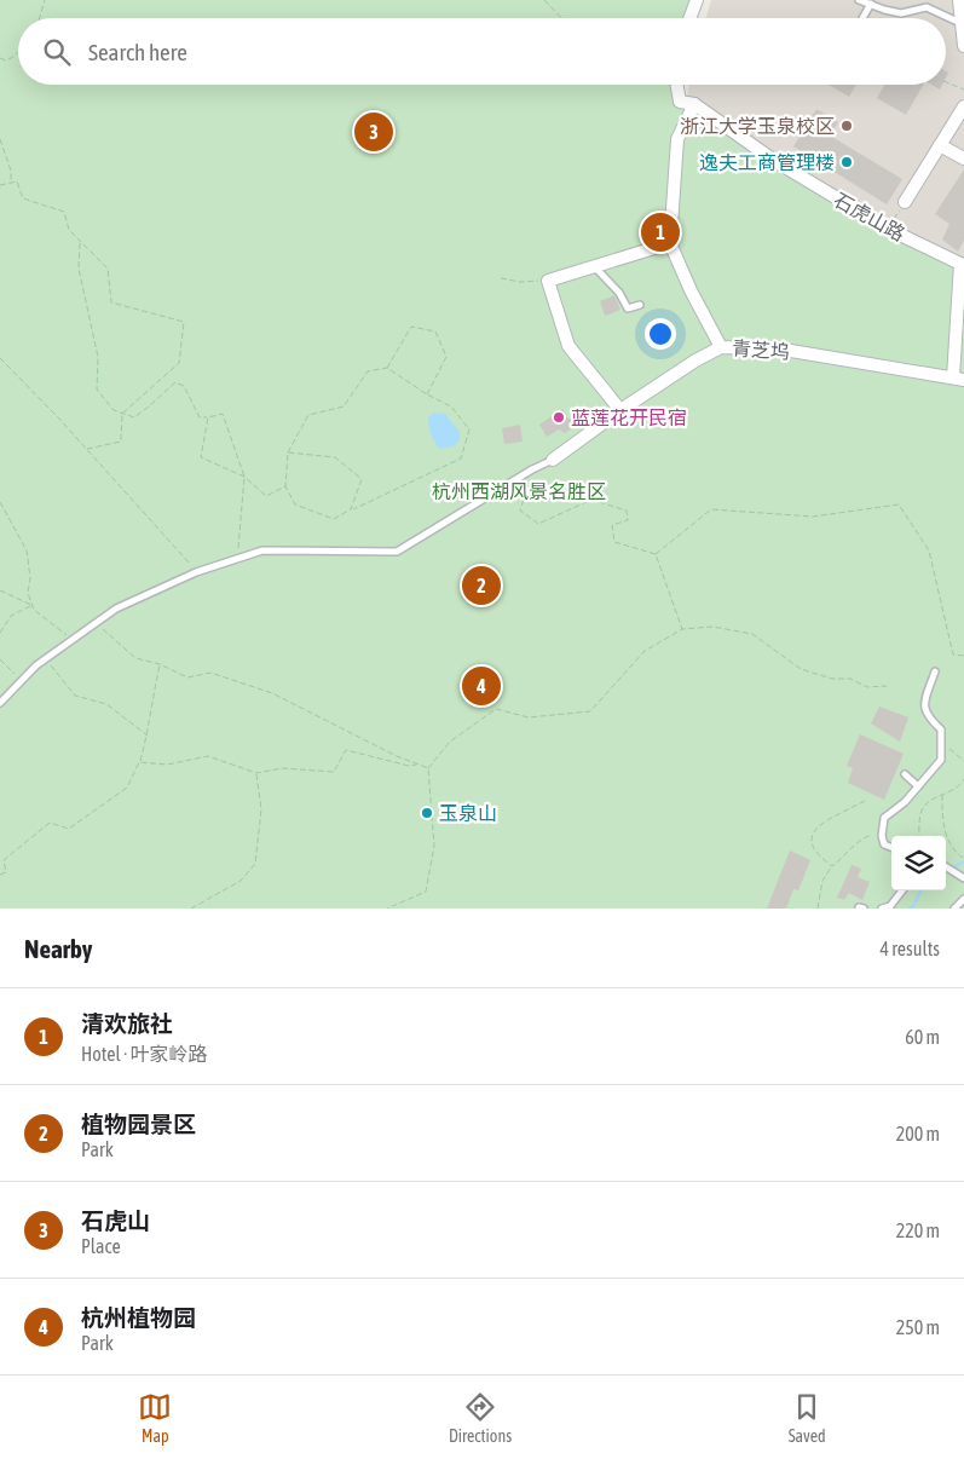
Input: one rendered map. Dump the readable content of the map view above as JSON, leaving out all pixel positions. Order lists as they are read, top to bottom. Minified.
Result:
{"streets":{"street":["石虎山路","青芝坞"]},"crossings":[["石虎山路","青芝坞"]],"parks":["杭州西湖风景名胜区"],"places":["浙江大学玉泉校区","逸夫工商管理楼","蓝莲花开民宿","玉泉山"],"page":{"search":"Search here","pins":["3","1","2","4"],"heading":["Nearby","4 results"],"list":[{"mark":"1","name":"清欢旅社","note":"Hotel · 叶家岭路","value":"60 m"},{"mark":"2","name":"植物园景区","note":"Park","value":"200 m"},{"mark":"3","name":"石虎山","note":"Place","value":"220 m"},{"mark":"4","name":"杭州植物园","note":"Park","value":"250 m"}],"nav":["Map","Directions","Saved"]}}
